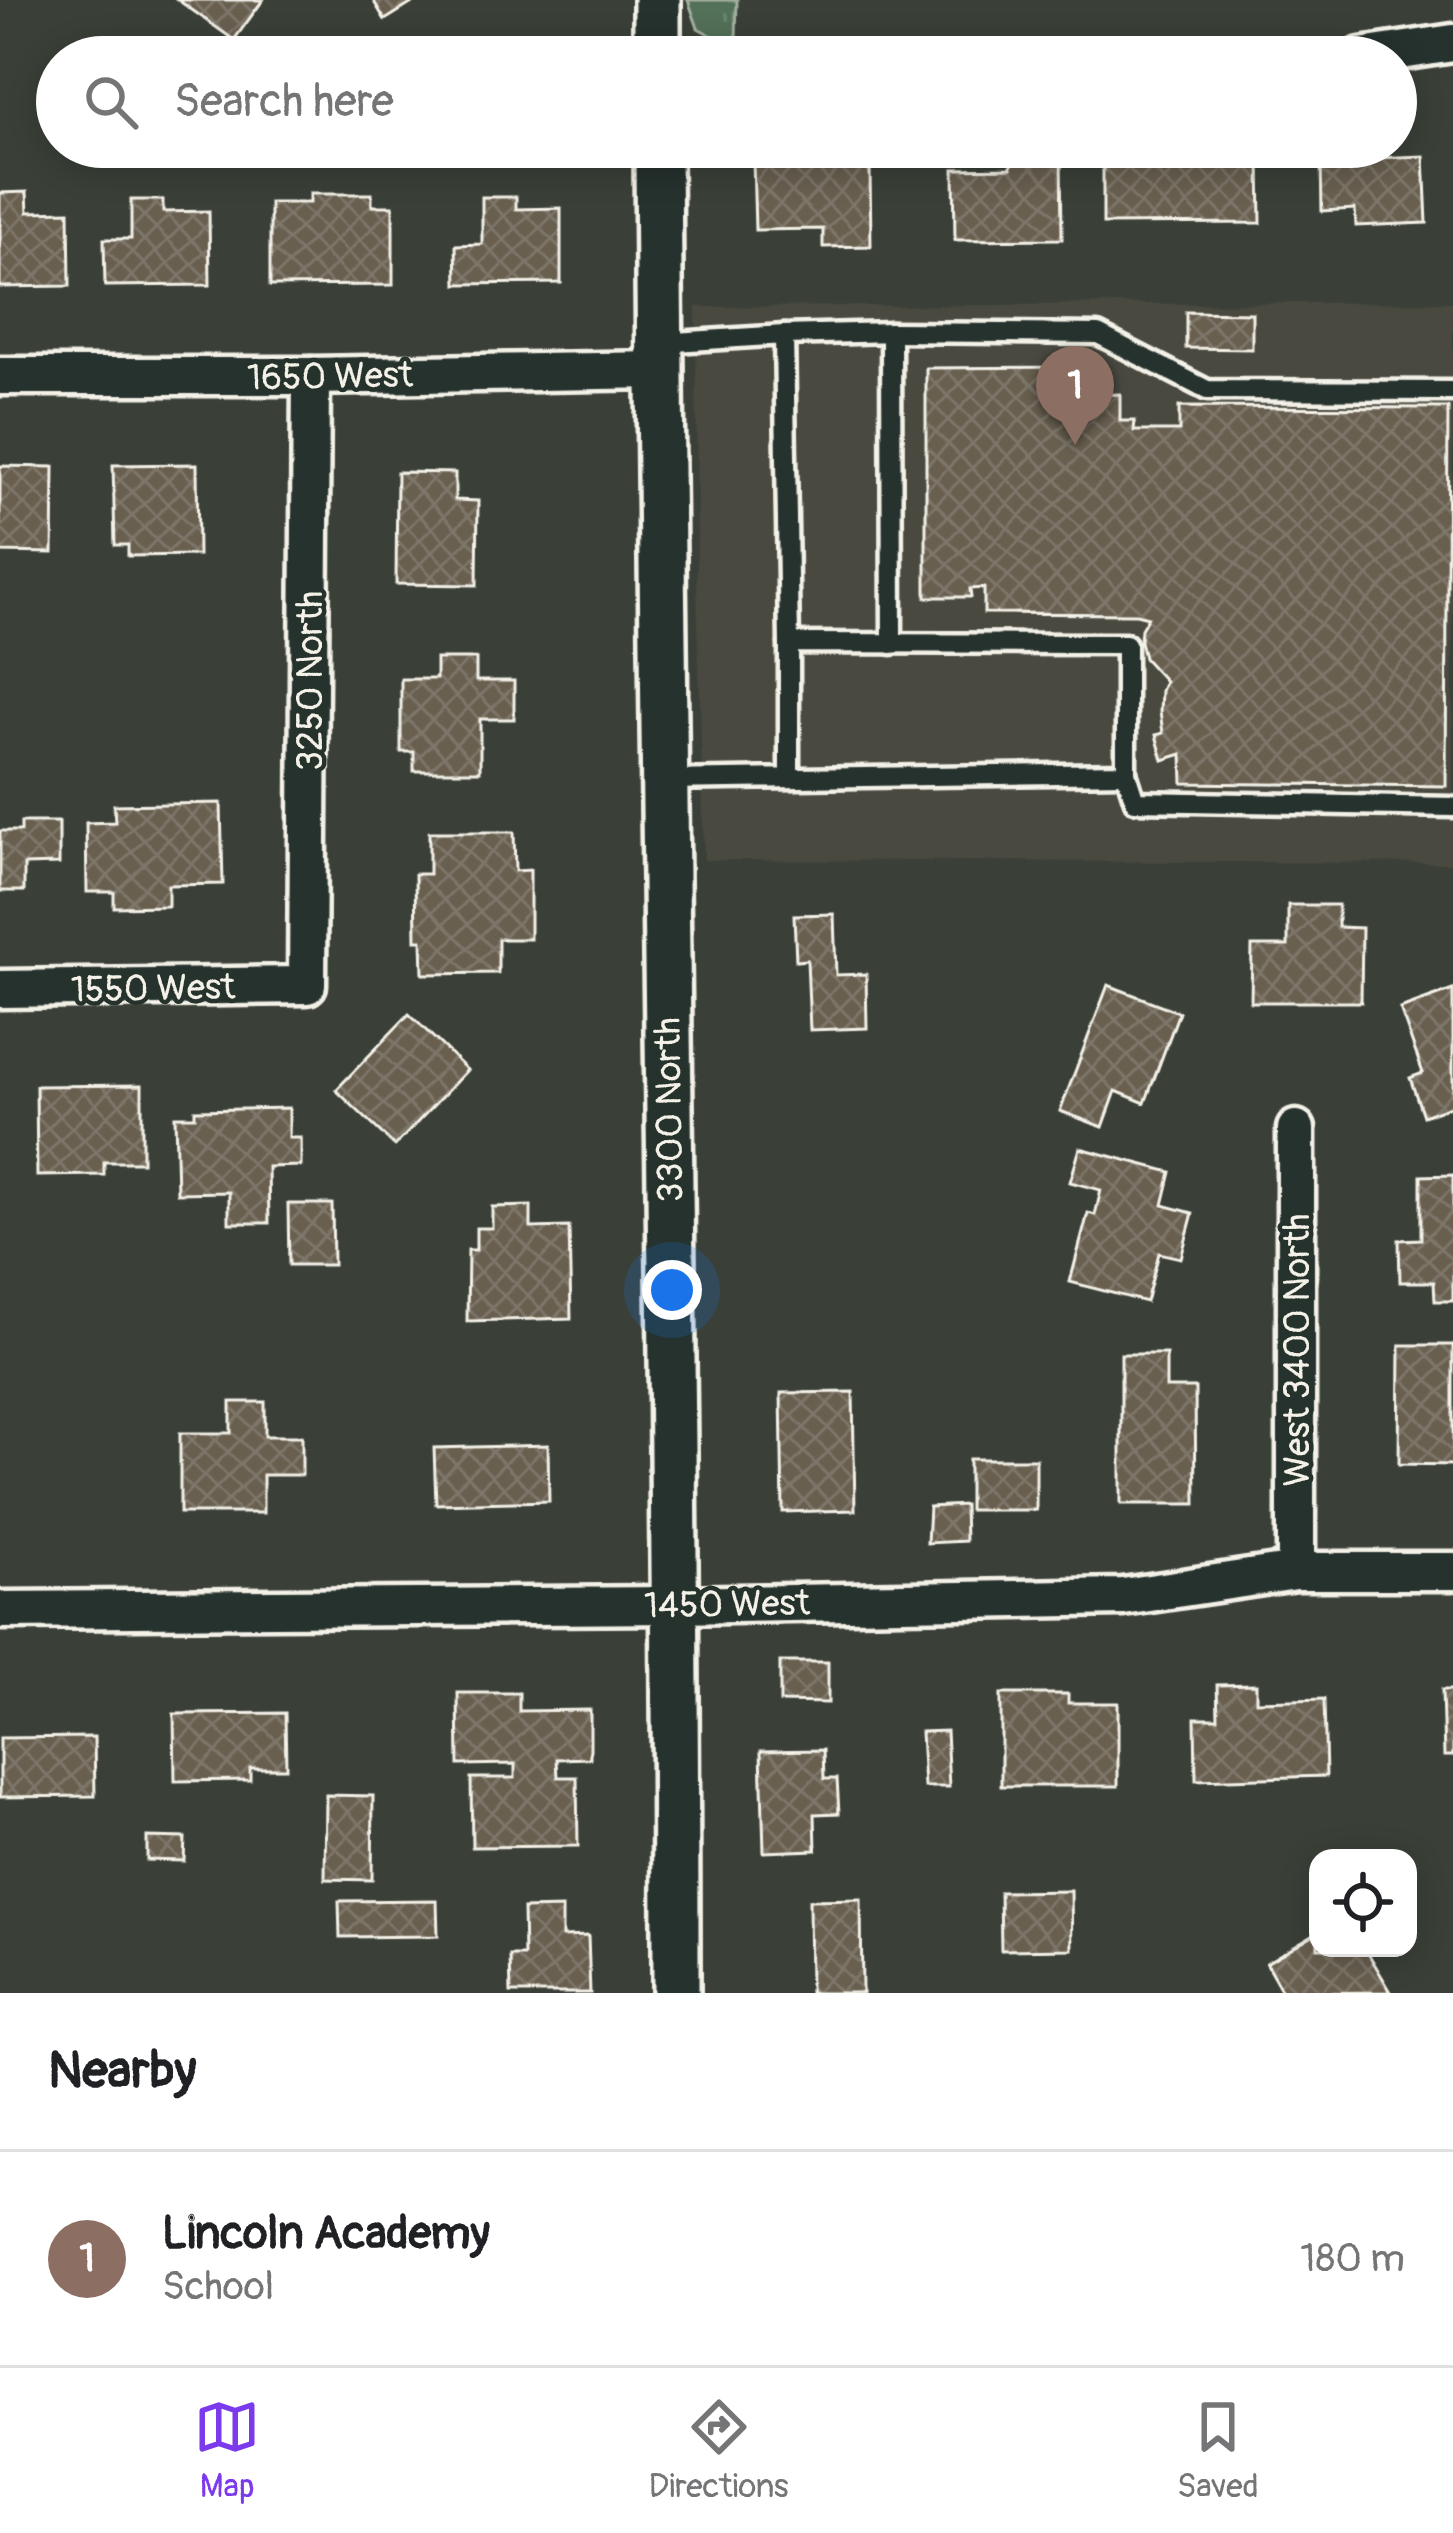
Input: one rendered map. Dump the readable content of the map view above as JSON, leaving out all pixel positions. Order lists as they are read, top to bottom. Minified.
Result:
{"streets":{"street":["1650 West","3250 North","1550 West","3300 North","West 3400 North","1450 West"]},"crossings":[["1650 West","3250 North"],["1650 West","3300 North"],["3250 North","1550 West"],["3300 North","1450 West"],["West 3400 North","1450 West"]],"page":{"search":"Search here","pins":"1","heading":"Nearby","list":[{"mark":"1","name":"Lincoln Academy","note":"School","value":"180 m"}],"nav":["Map","Directions","Saved"]}}
